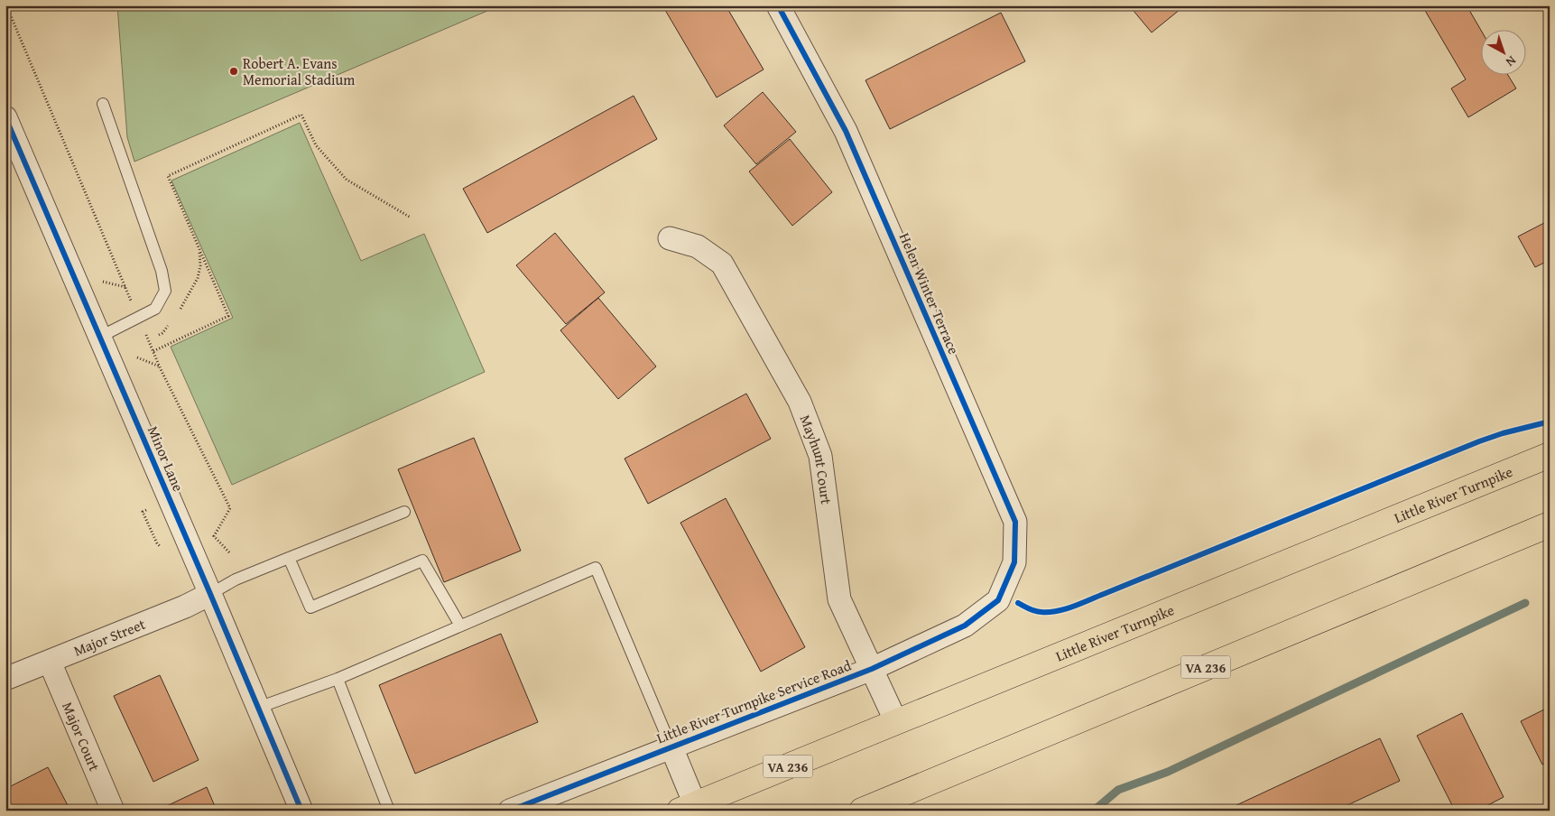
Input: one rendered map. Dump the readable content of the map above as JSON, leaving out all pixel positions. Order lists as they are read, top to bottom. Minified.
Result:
{"streets":{"main road":["Little River Turnpike","VA 236"],"street":["Helen Winter Terrace","Minor Lane","Mayhunt Court","Major Street","Little River Turnpike Service Road","Major Court"]},"crossings":[["Helen Winter Terrace","Little River Turnpike Service Road"],["Minor Lane","Major Street"],["Mayhunt Court","Little River Turnpike"],["Mayhunt Court","Little River Turnpike Service Road"],["Major Street","Major Court"]],"places":["Robert A. Evans Memorial Stadium"],"north":"bottom right"}
